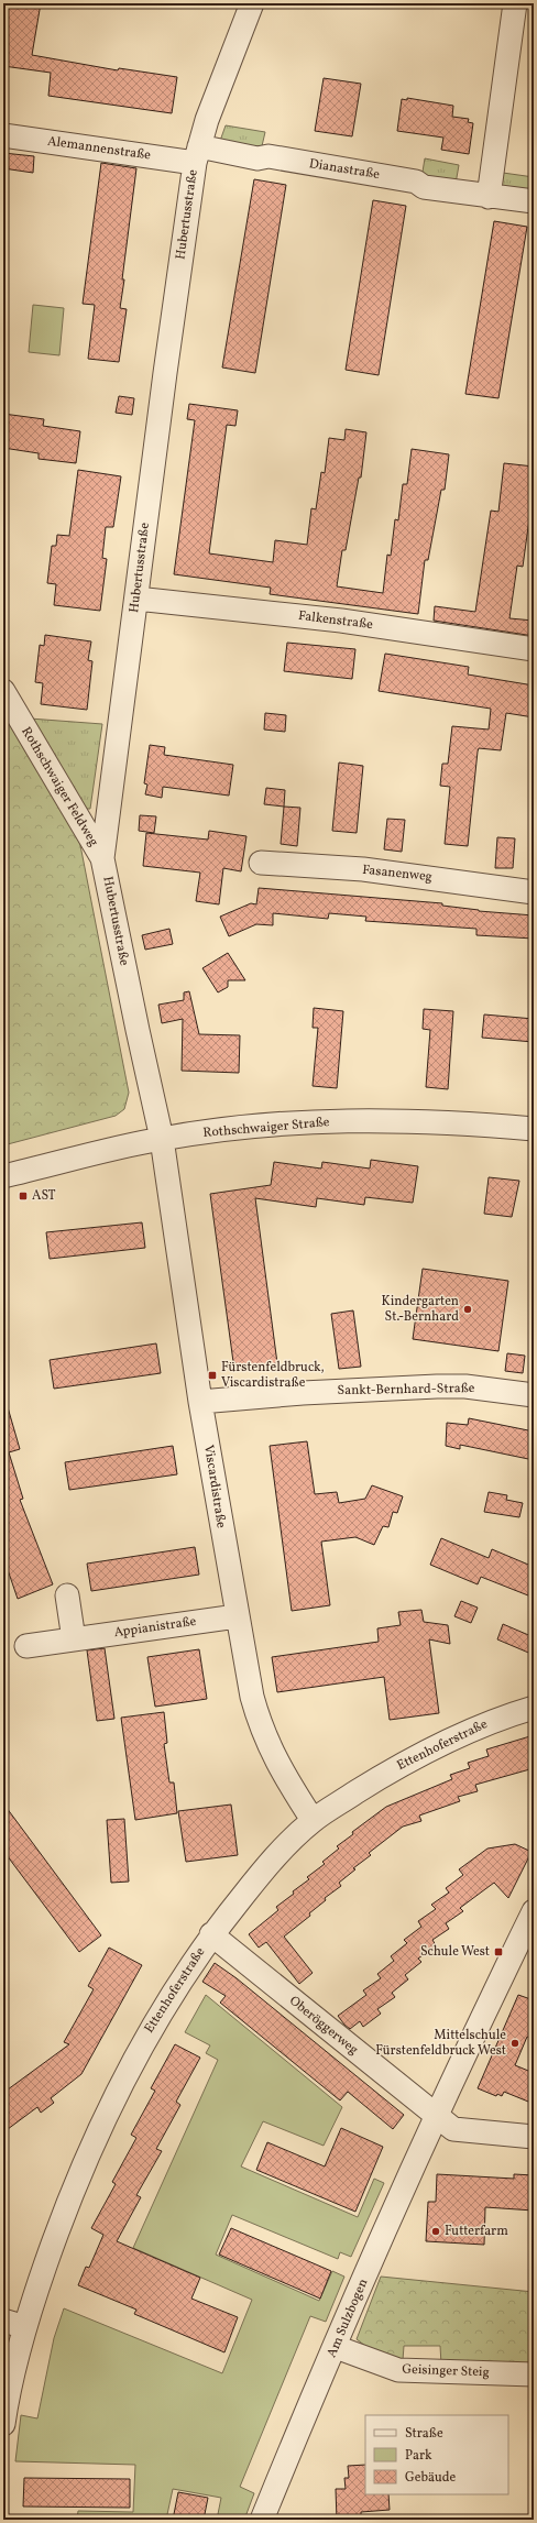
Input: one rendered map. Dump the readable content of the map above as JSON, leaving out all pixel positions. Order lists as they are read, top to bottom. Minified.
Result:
{"streets":{"street":["Alemannenstraße","Dianastraße","Hubertusstraße","Falkenstraße","Rothschwaiger Feldweg","Fasanenweg","Rothschwaiger Straße","Sankt-Bernhard-Straße","Viscardistraße","Appianistraße","Ettenhoferstraße","Oberöggerweg","Am Sulzbogen","Geisinger Steig"]},"crossings":[["Alemannenstraße","Dianastraße"],["Alemannenstraße","Hubertusstraße"],["Dianastraße","Hubertusstraße"],["Hubertusstraße","Falkenstraße"],["Hubertusstraße","Rothschwaiger Feldweg"],["Hubertusstraße","Rothschwaiger Straße"],["Hubertusstraße","Viscardistraße"],["Rothschwaiger Straße","Viscardistraße"],["Sankt-Bernhard-Straße","Viscardistraße"],["Viscardistraße","Appianistraße"],["Viscardistraße","Ettenhoferstraße"],["Ettenhoferstraße","Oberöggerweg"],["Oberöggerweg","Am Sulzbogen"],["Am Sulzbogen","Geisinger Steig"]],"places":{"transit":["AST","Fürstenfeldbruck, Viscardistraße","Schule West"],"other":["Kindergarten St.-Bernhard","Mittelschule Fürstenfeldbruck West","Futterfarm"]},"legend":["Straße","Park","Gebäude"]}
